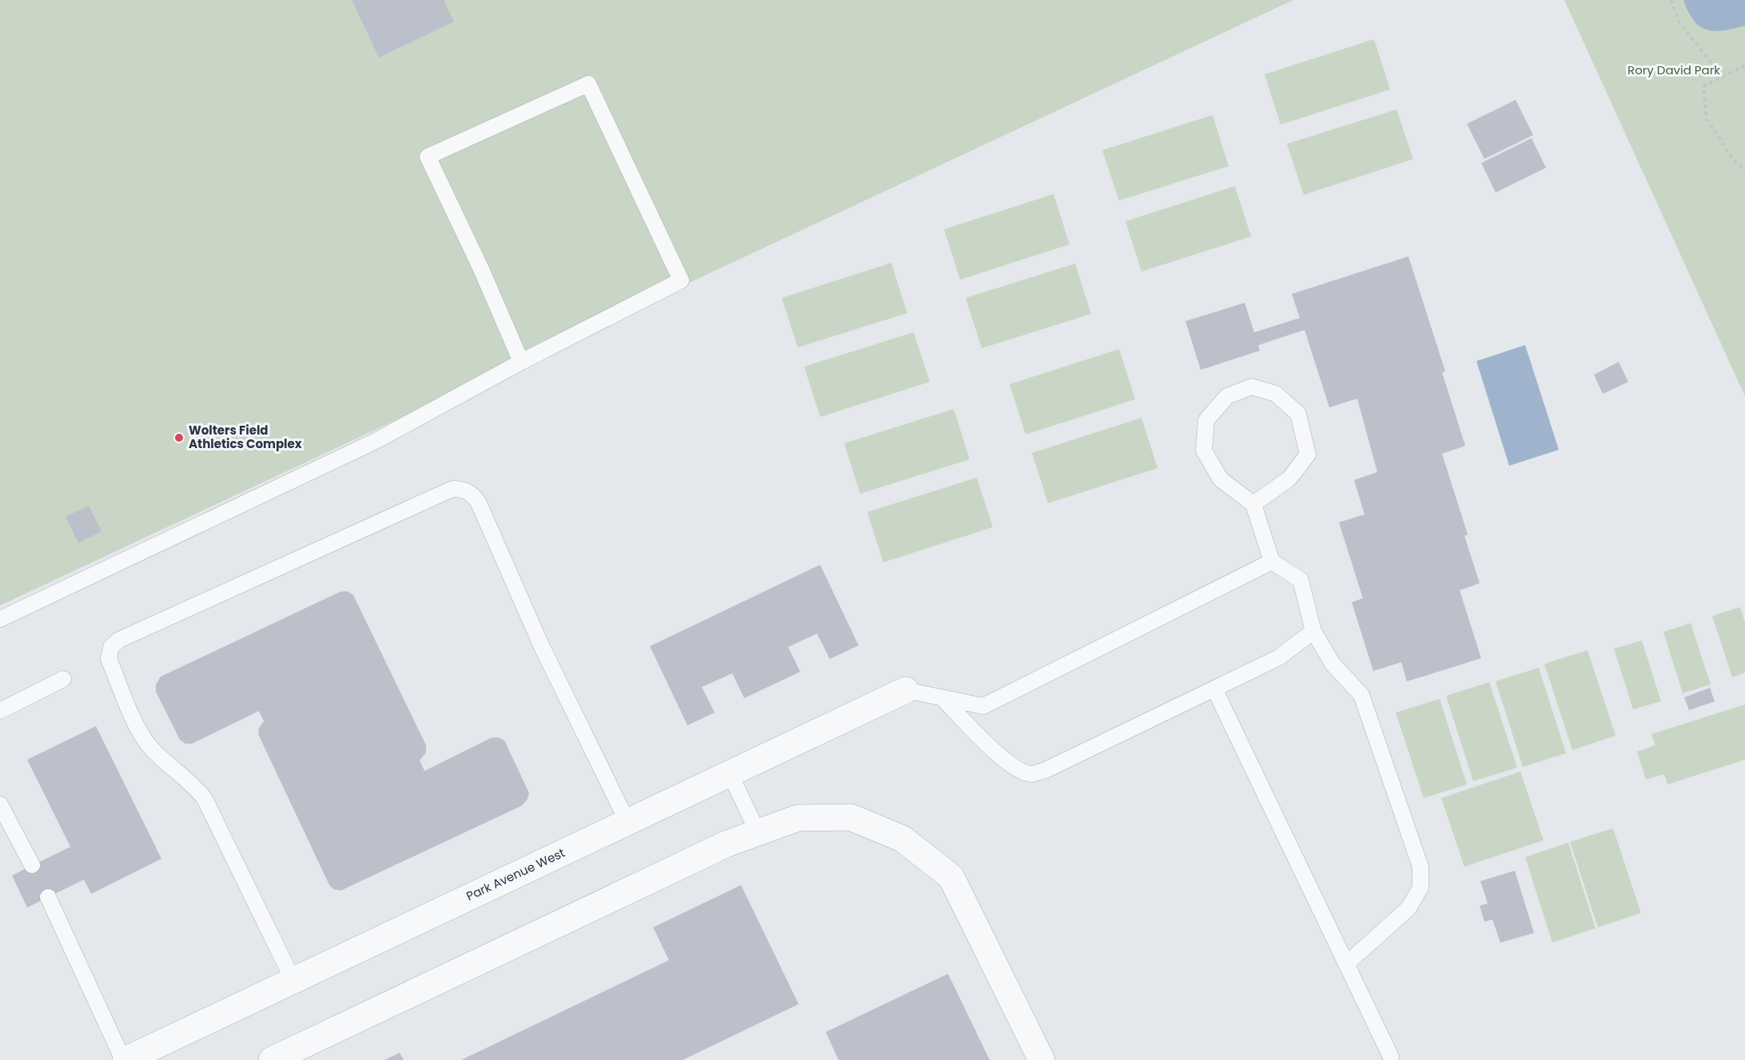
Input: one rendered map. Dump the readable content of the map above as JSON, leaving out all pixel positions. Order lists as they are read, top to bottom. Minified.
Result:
{"streets":{"street":["Park Avenue West"]},"parks":["Rory David Park"],"places":["Wolters Field Athletics Complex"]}
